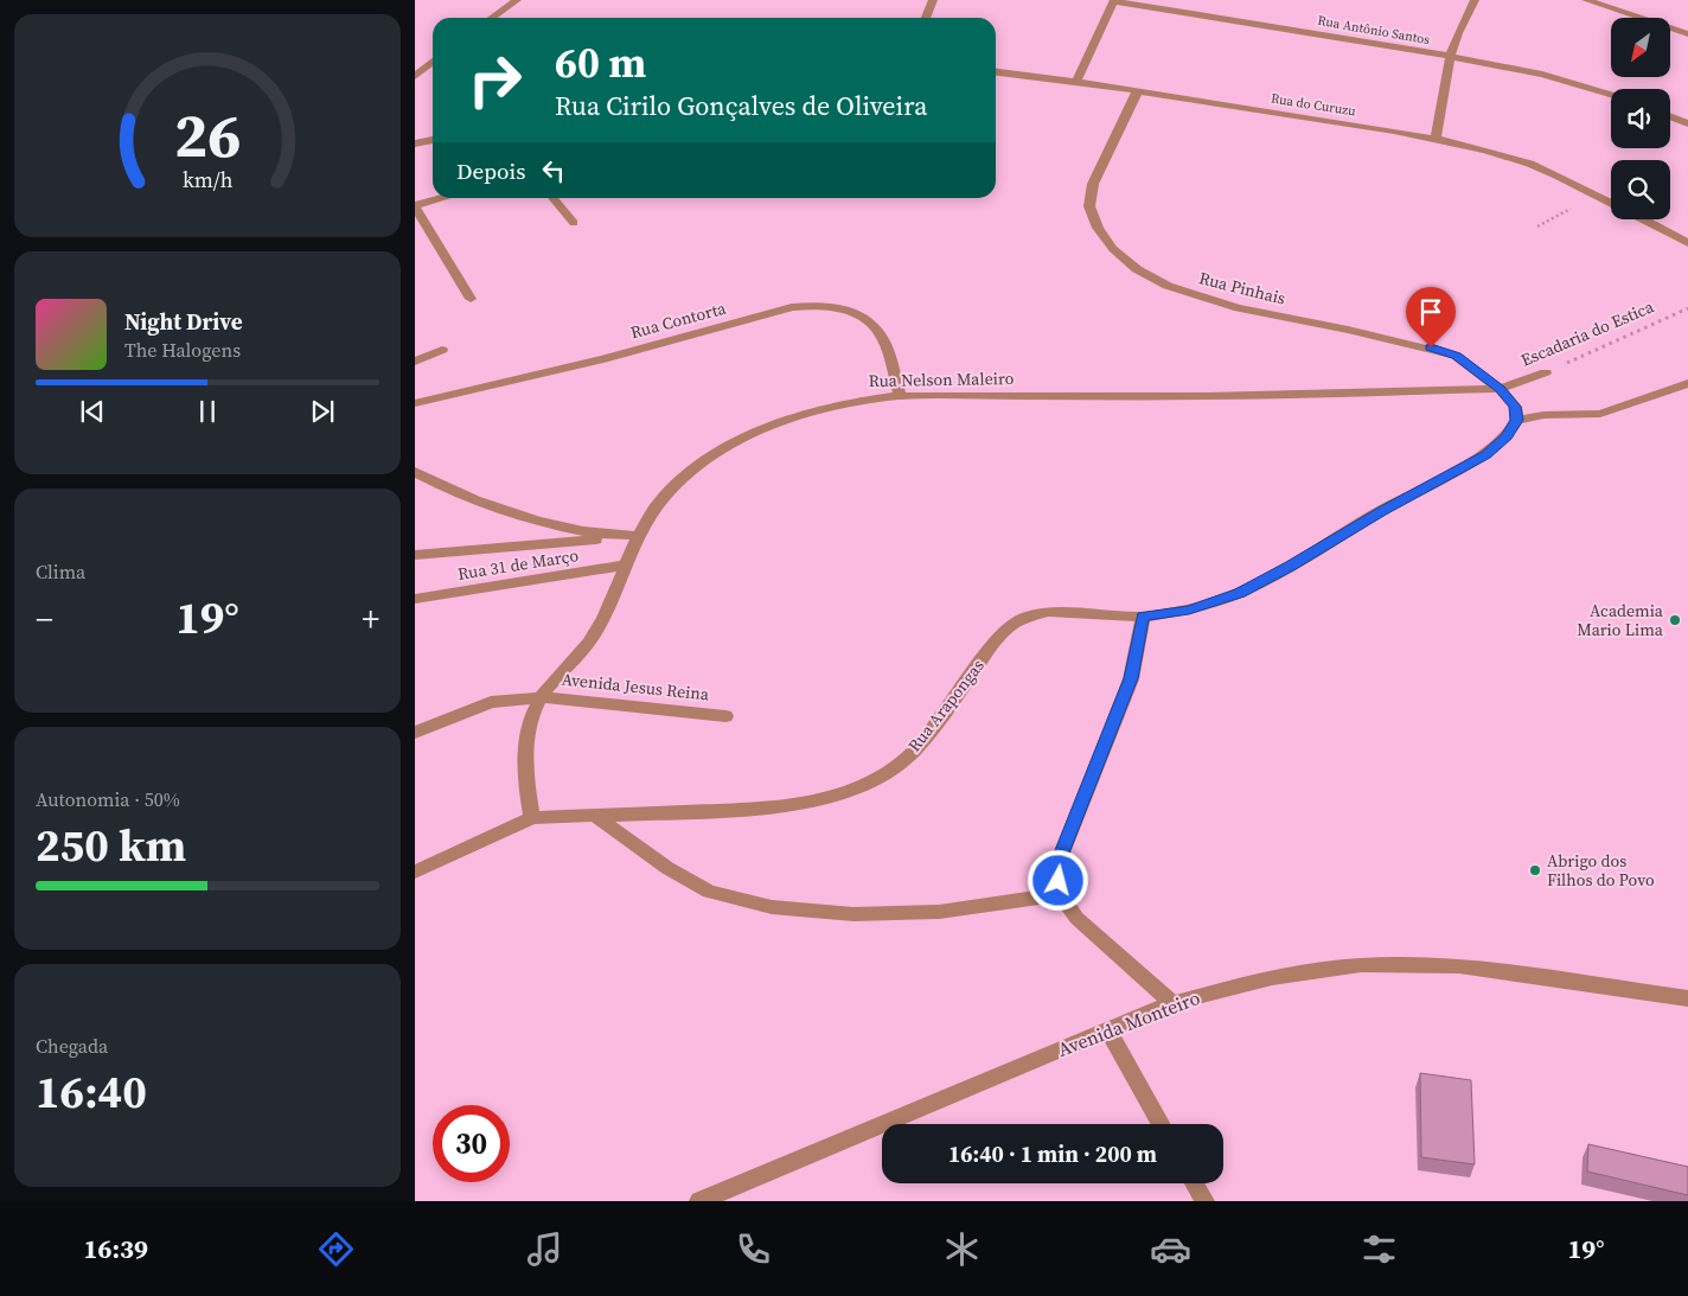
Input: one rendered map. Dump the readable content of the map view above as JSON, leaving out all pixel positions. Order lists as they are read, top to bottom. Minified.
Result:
{"streets":{"street":["Rua Antônio Santos","Rua do Curuzu","Rua Pinhais","Rua Contorta","Escadaria do Estica","Rua Nelson Maleiro","Rua 31 de Março","Avenida Jesus Reina","Rua Arapongas","Avenida Monteiro"]},"crossings":[["Rua do Curuzu","Rua Pinhais"],["Rua Pinhais","Escadaria do Estica"],["Rua Pinhais","Rua Nelson Maleiro"],["Rua Pinhais","Rua Arapongas"],["Rua Contorta","Rua Nelson Maleiro"],["Escadaria do Estica","Rua Nelson Maleiro"],["Rua Nelson Maleiro","Rua 31 de Março"],["Rua Nelson Maleiro","Avenida Jesus Reina"],["Rua Nelson Maleiro","Rua Arapongas"]],"places":["Academia Mario Lima","Abrigo dos Filhos do Povo"],"north":"bottom left","page":{"turn":["60 m","Rua Cirilo Gonçalves de Oliveira"],"then":"Depois","song":["Night Drive","The Halogens"],"tile":["Clima",["Autonomia · 50%","250 km"],["Chegada","16:40"]],"heat":["−","19°","+"],"limit":"30","trip":"16:40 · 1 min · 200 m","tabs":["16:39","19°"],"gauge":["26","km/h"]}}
